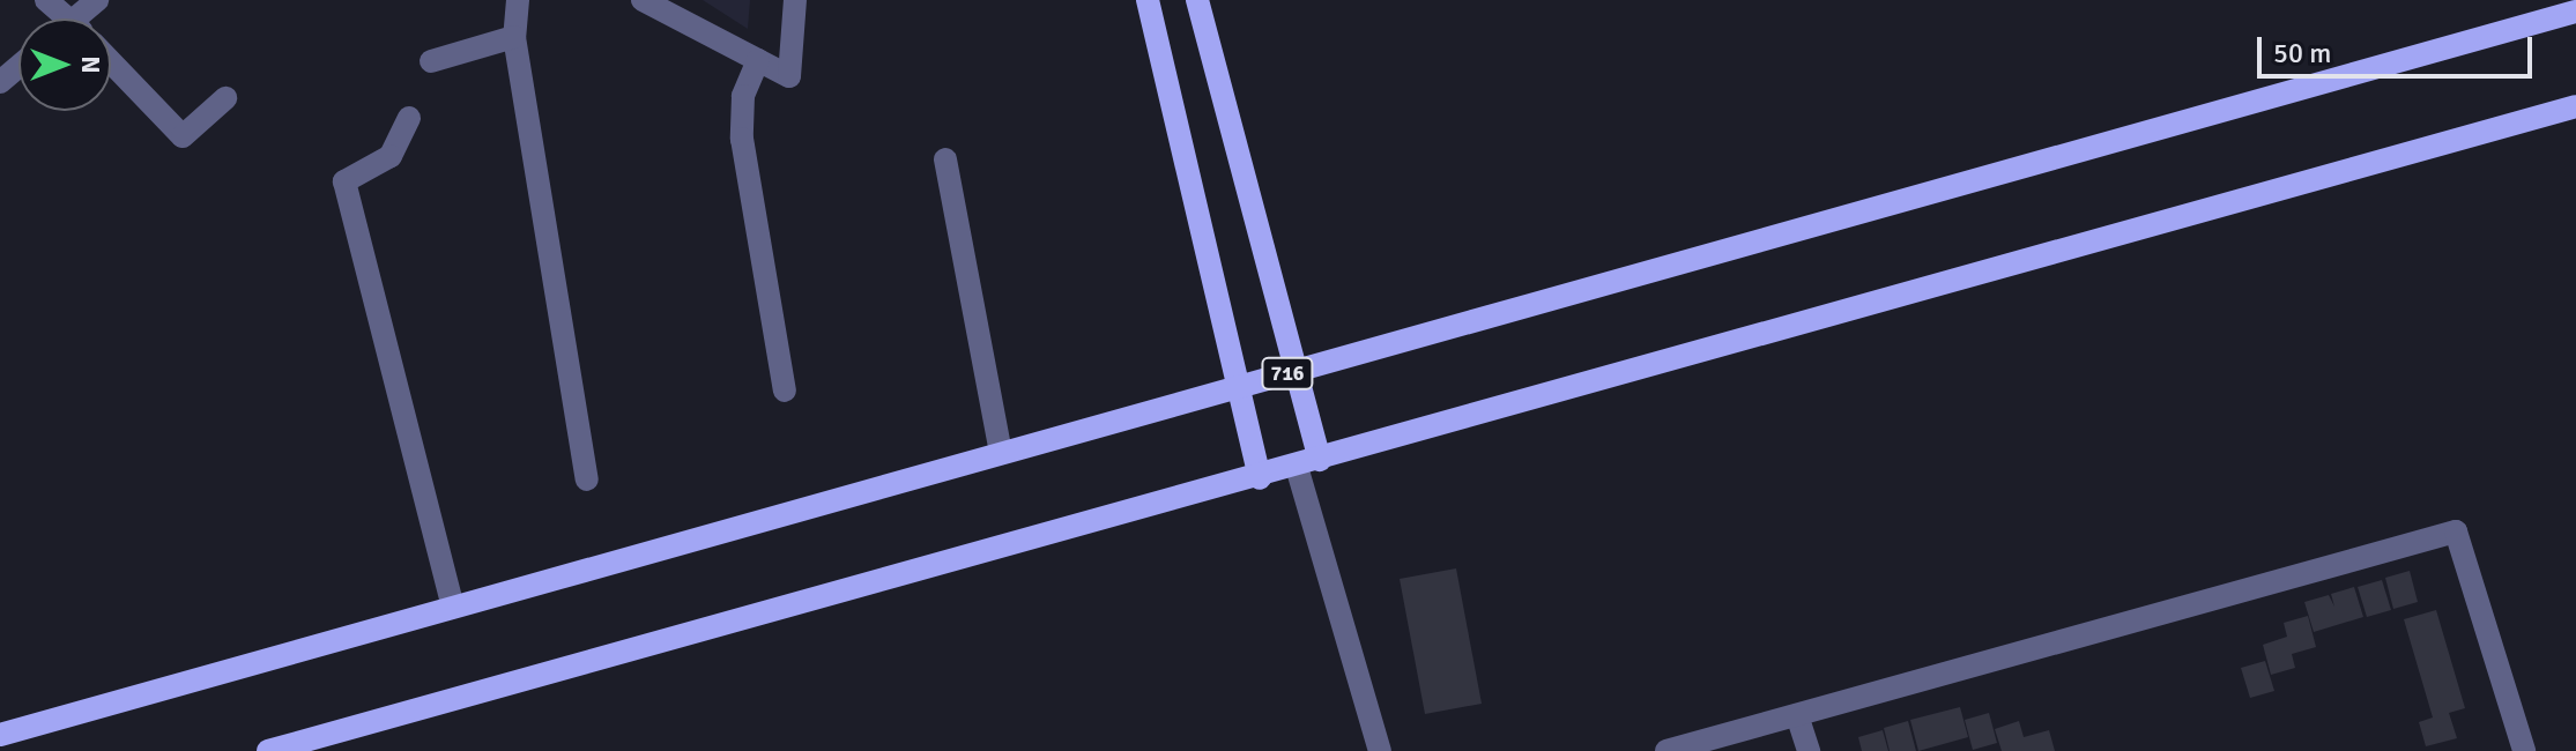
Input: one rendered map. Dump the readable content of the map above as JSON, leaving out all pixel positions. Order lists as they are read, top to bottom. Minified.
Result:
{"streets":{"main road":["716"]},"scale_bar":"50 m","north":"right"}
